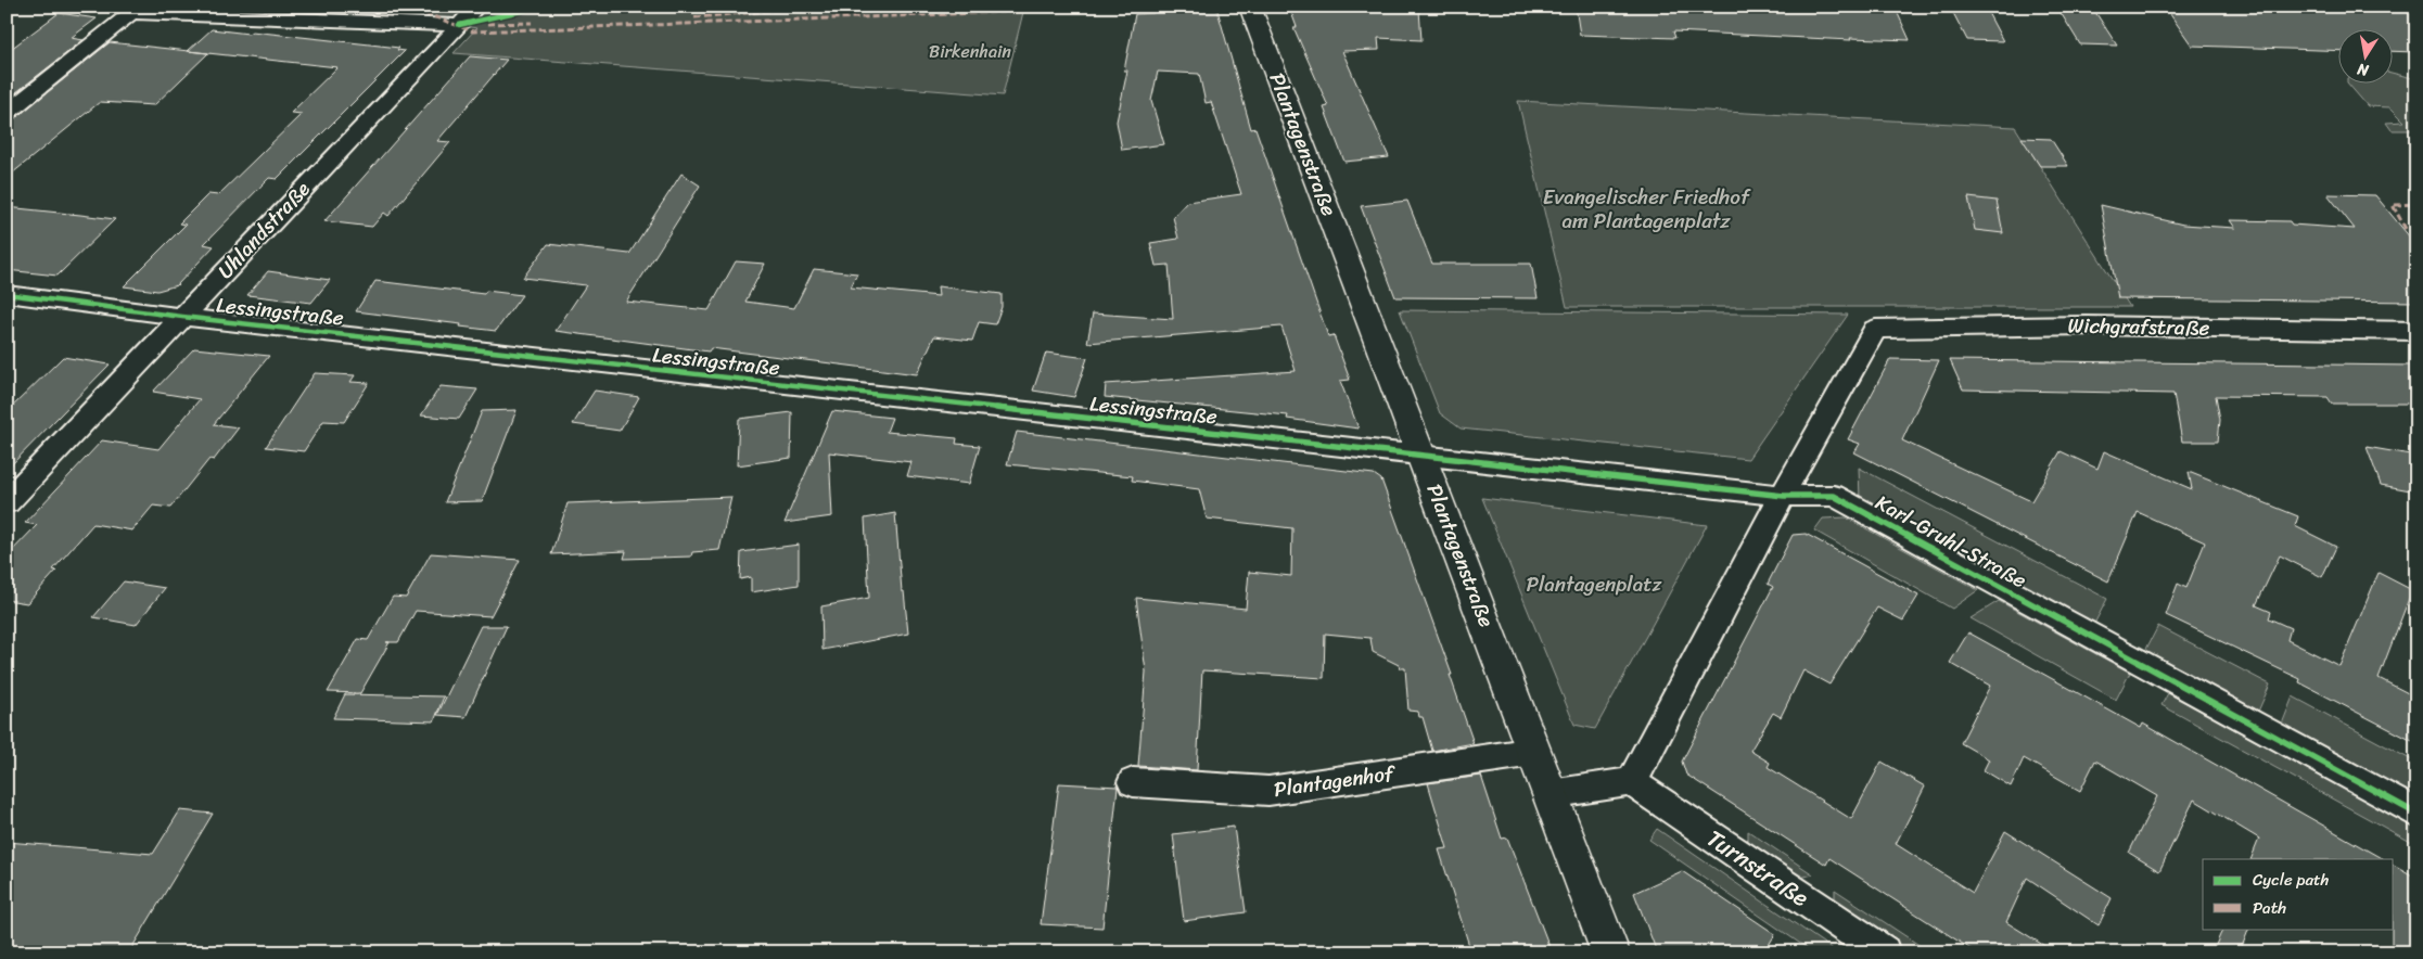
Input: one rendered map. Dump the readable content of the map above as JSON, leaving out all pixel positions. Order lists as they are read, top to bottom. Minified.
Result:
{"streets":{"street":["Plantagenstraße","Uhlandstraße","Lessingstraße","Wichgrafstraße","Karl-Gruhl-Straße","Plantagenhof","Turnstraße"]},"crossings":[["Plantagenstraße","Lessingstraße"],["Plantagenstraße","Karl-Gruhl-Straße"],["Plantagenstraße","Plantagenhof"],["Uhlandstraße","Lessingstraße"],["Lessingstraße","Karl-Gruhl-Straße"],["Wichgrafstraße","Karl-Gruhl-Straße"]],"parks":["Birkenhain","Evangelischer Friedhof am Plantagenplatz","Plantagenplatz"],"legend":["Cycle path","Path"],"north":"bottom"}
